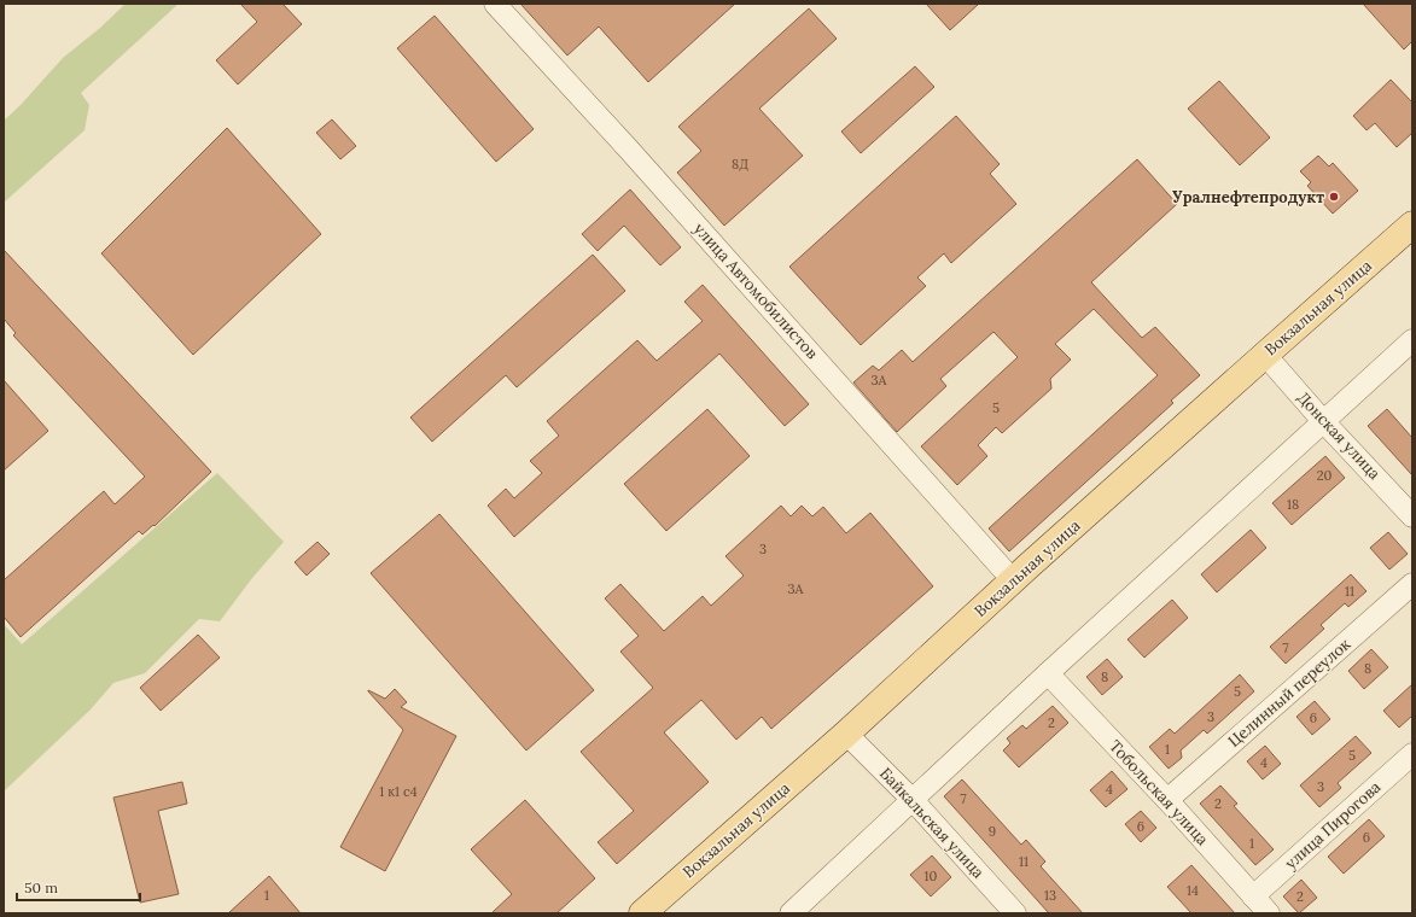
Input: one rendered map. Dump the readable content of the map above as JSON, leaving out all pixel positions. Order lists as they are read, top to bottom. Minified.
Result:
{"streets":{"main road":["Вокзальная улица"],"street":["улица Автомобилистов","Донская улица","Целинный переулок","Тобольская улица","Байкальская улица","улица Пирогова"]},"crossings":[["улица Автомобилистов","Вокзальная улица"],["Вокзальная улица","Донская улица"],["Вокзальная улица","Байкальская улица"],["Целинный переулок","Тобольская улица"],["Тобольская улица","улица Пирогова"]],"places":["Уралнефтепродукт"],"house_numbers":["8Д","3А","5","20","18","3","3А","11","7","8","8","5","3","6","2","1","5","4","3","4","1 к1 с4","7","2","6","9","6","1","11","10","14","1","13","2"],"scale_bar":"50 m"}
